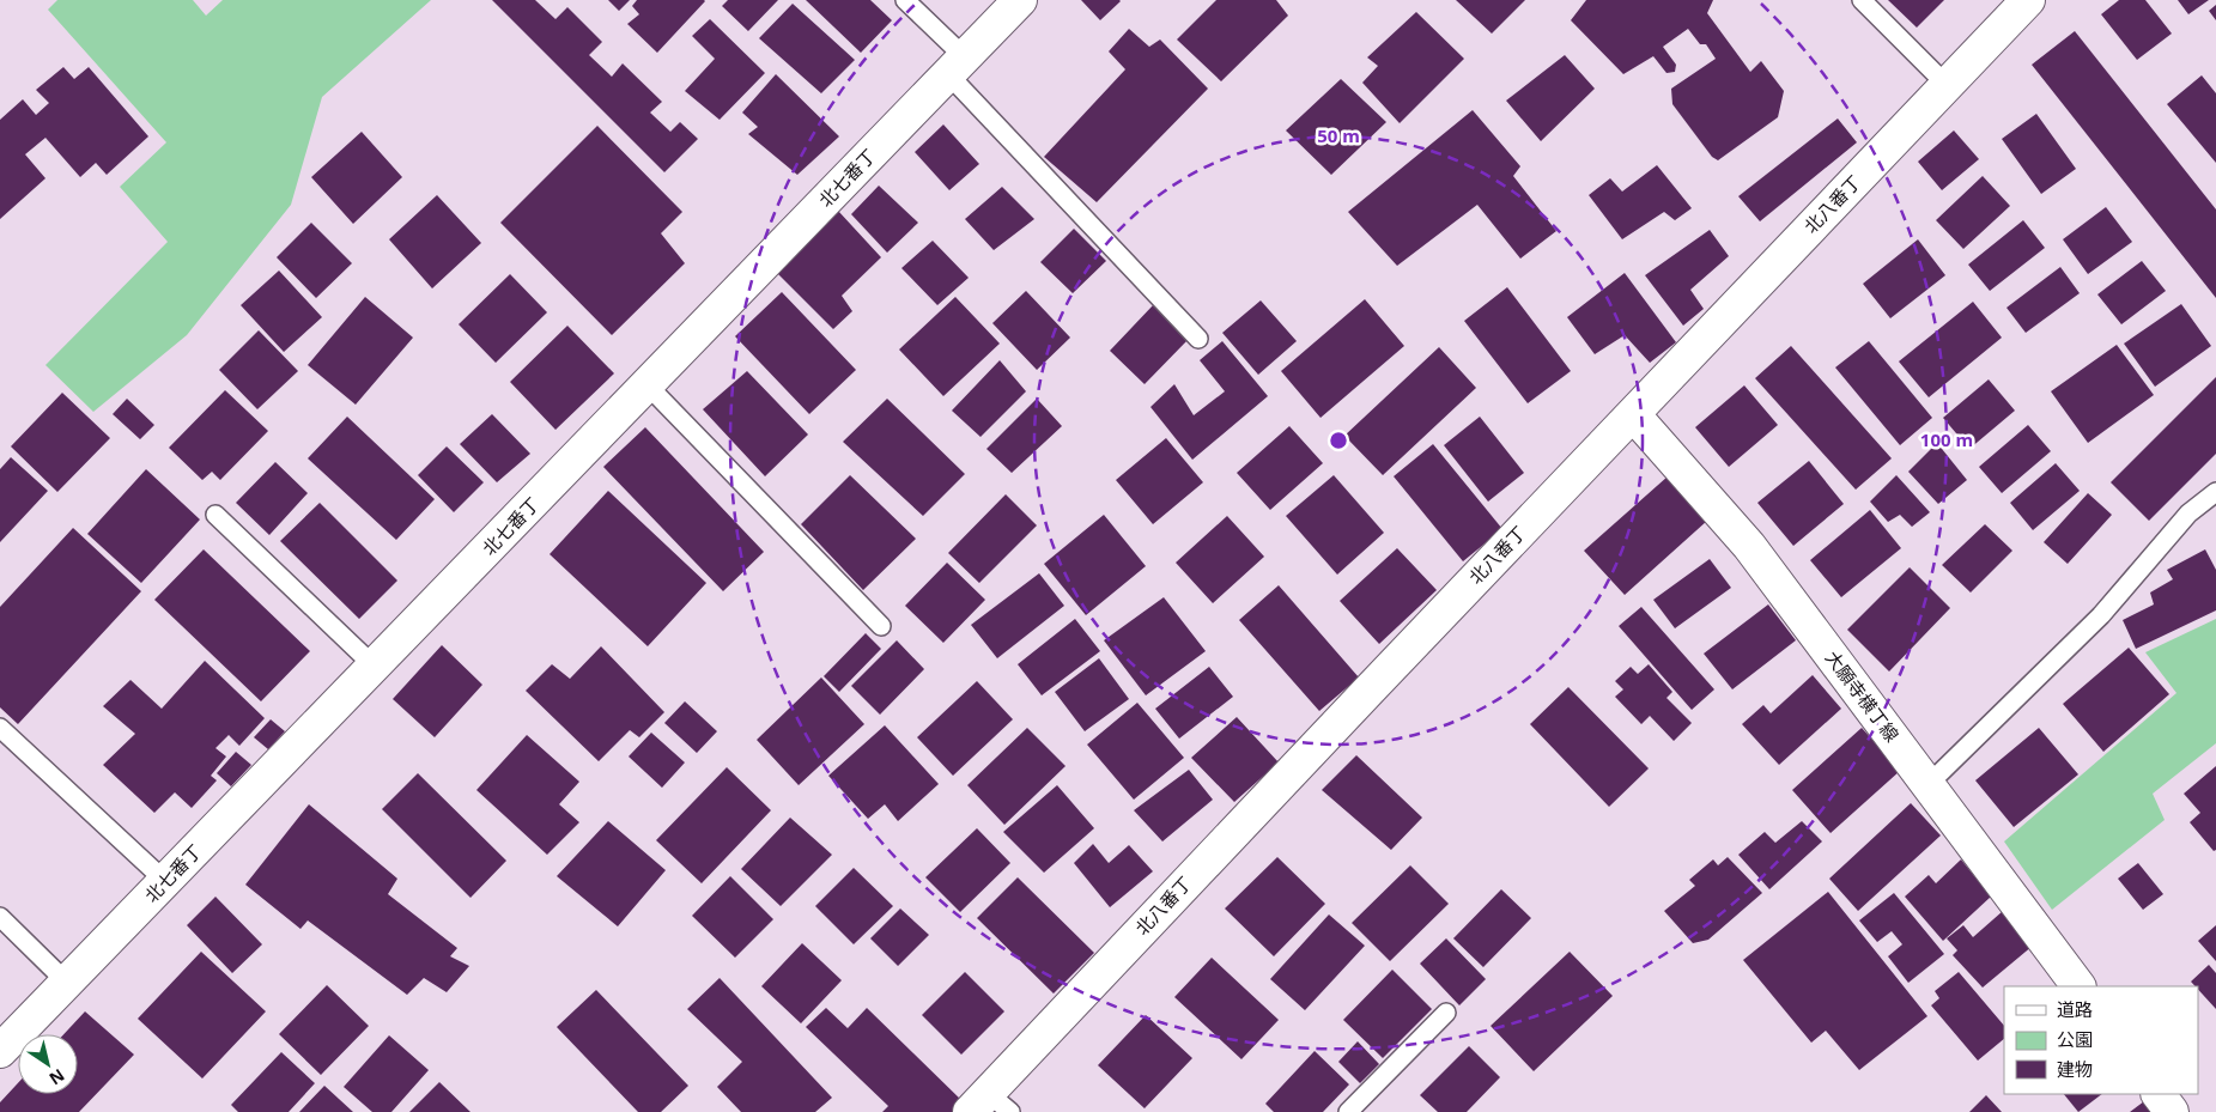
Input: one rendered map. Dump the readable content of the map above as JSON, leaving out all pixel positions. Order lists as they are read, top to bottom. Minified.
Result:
{"streets":{"street":["北七番丁","北八番丁","大願寺横丁線"]},"crossings":[["北八番丁","大願寺横丁線"]],"legend":["道路","公園","建物"],"north":"bottom right","rings":["50 m","100 m"]}
